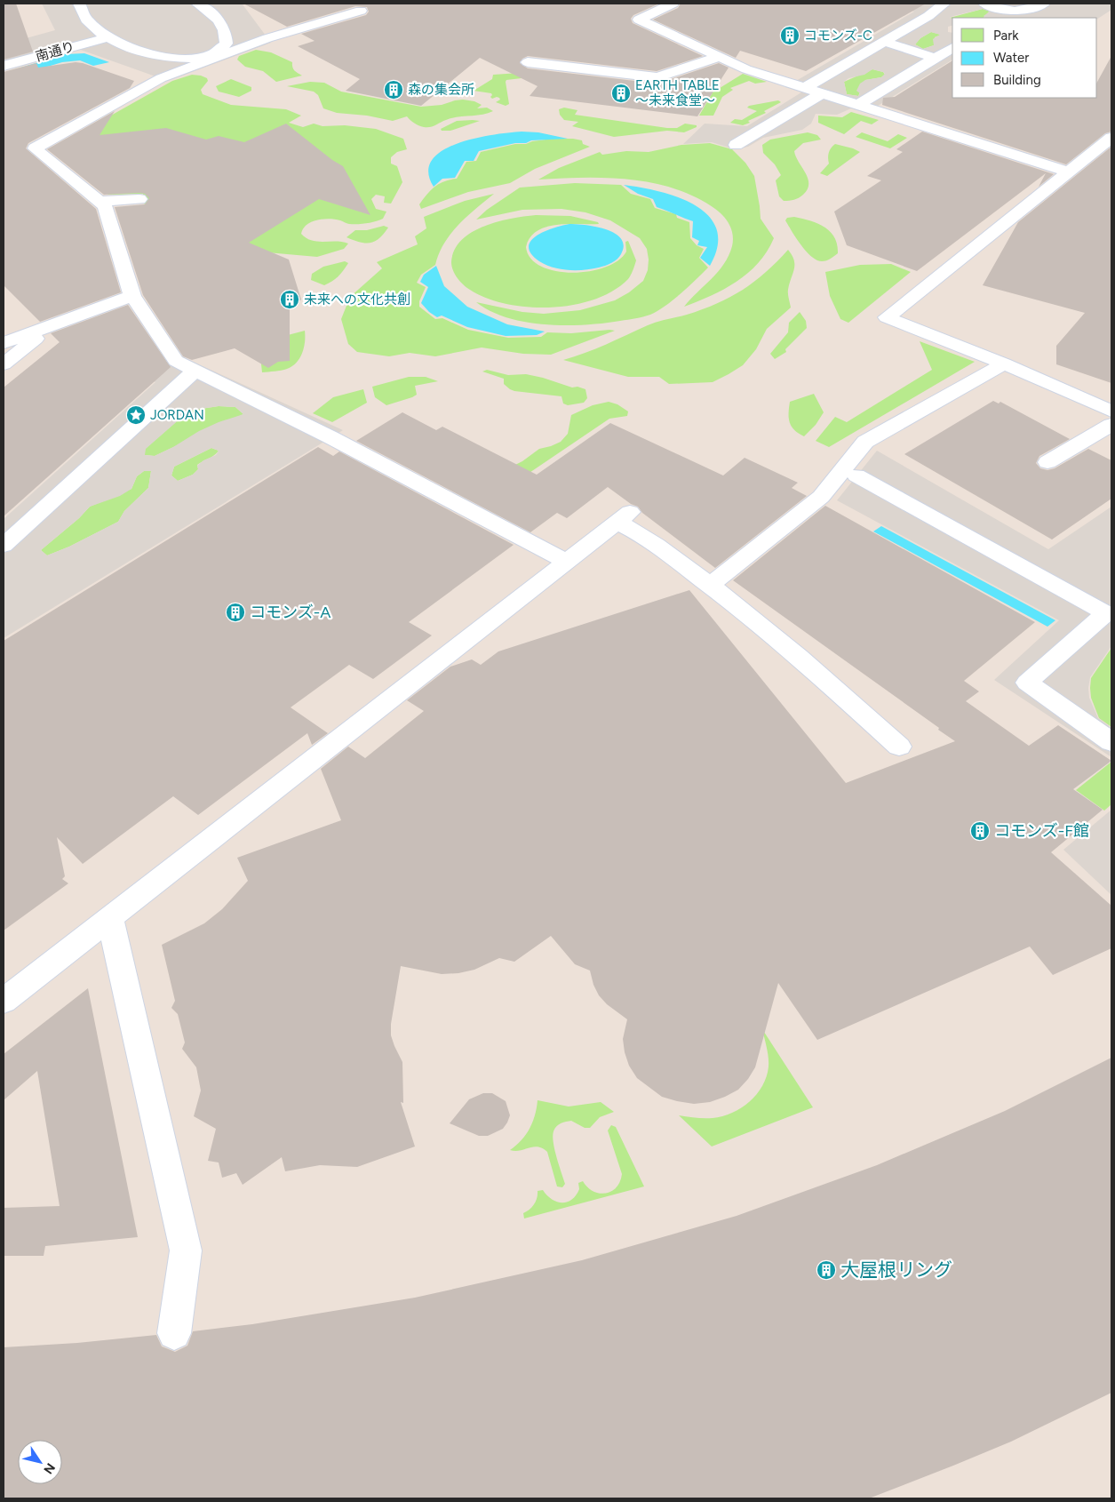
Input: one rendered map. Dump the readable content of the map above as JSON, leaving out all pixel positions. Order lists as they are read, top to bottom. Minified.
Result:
{"streets":{"lane":["南通り"]},"places":{"building":["コモンズ-C","森の集会所","EARTH TABLE 〜未来食堂〜","未来への文化共創","コモンズ-A","コモンズ-F館","大屋根リング"],"place":["JORDAN"]},"legend":["Park","Water","Building"],"north":"bottom right"}
